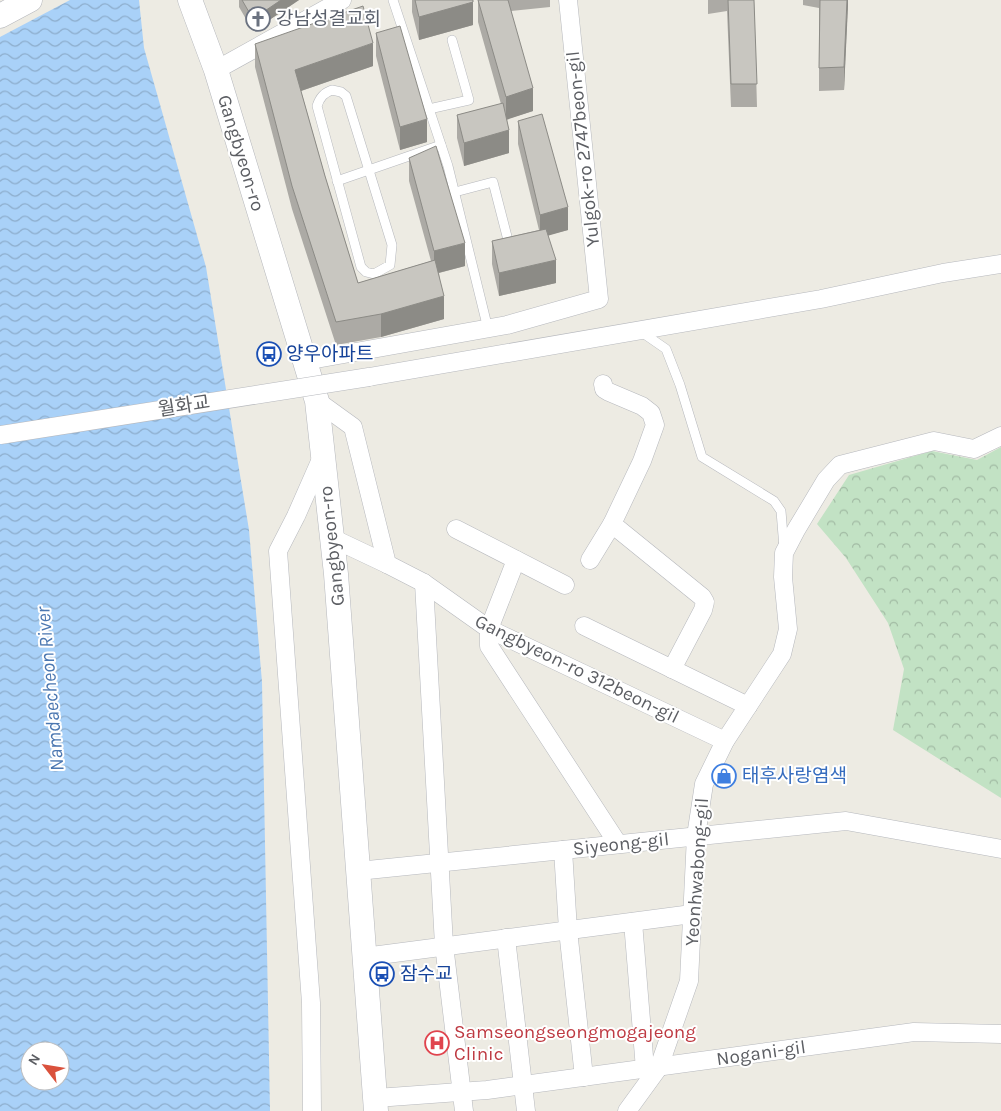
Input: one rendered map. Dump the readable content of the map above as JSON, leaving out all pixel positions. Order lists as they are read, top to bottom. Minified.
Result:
{"streets":{"street":["Yulgok-ro 2747beon-gil","Gangbyeon-ro","월화교","Gangbyeon-ro 312beon-gil","Siyeong-gil","Yeonhwabong-gil","Nogani-gil"]},"crossings":[["Gangbyeon-ro","Gangbyeon-ro 312beon-gil"],["Gangbyeon-ro","Siyeong-gil"],["Gangbyeon-ro","Nogani-gil"],["Gangbyeon-ro 312beon-gil","Yeonhwabong-gil"],["Siyeong-gil","Yeonhwabong-gil"],["Yeonhwabong-gil","Nogani-gil"]],"water":["Namdaecheon River"],"places":{"church":["강남성결교회"],"bus stop":["양우아파트","잠수교"],"shop":["태후사랑염색"],"hospital":["Samseongseongmogajeong Clinic"]},"north":"top left"}
